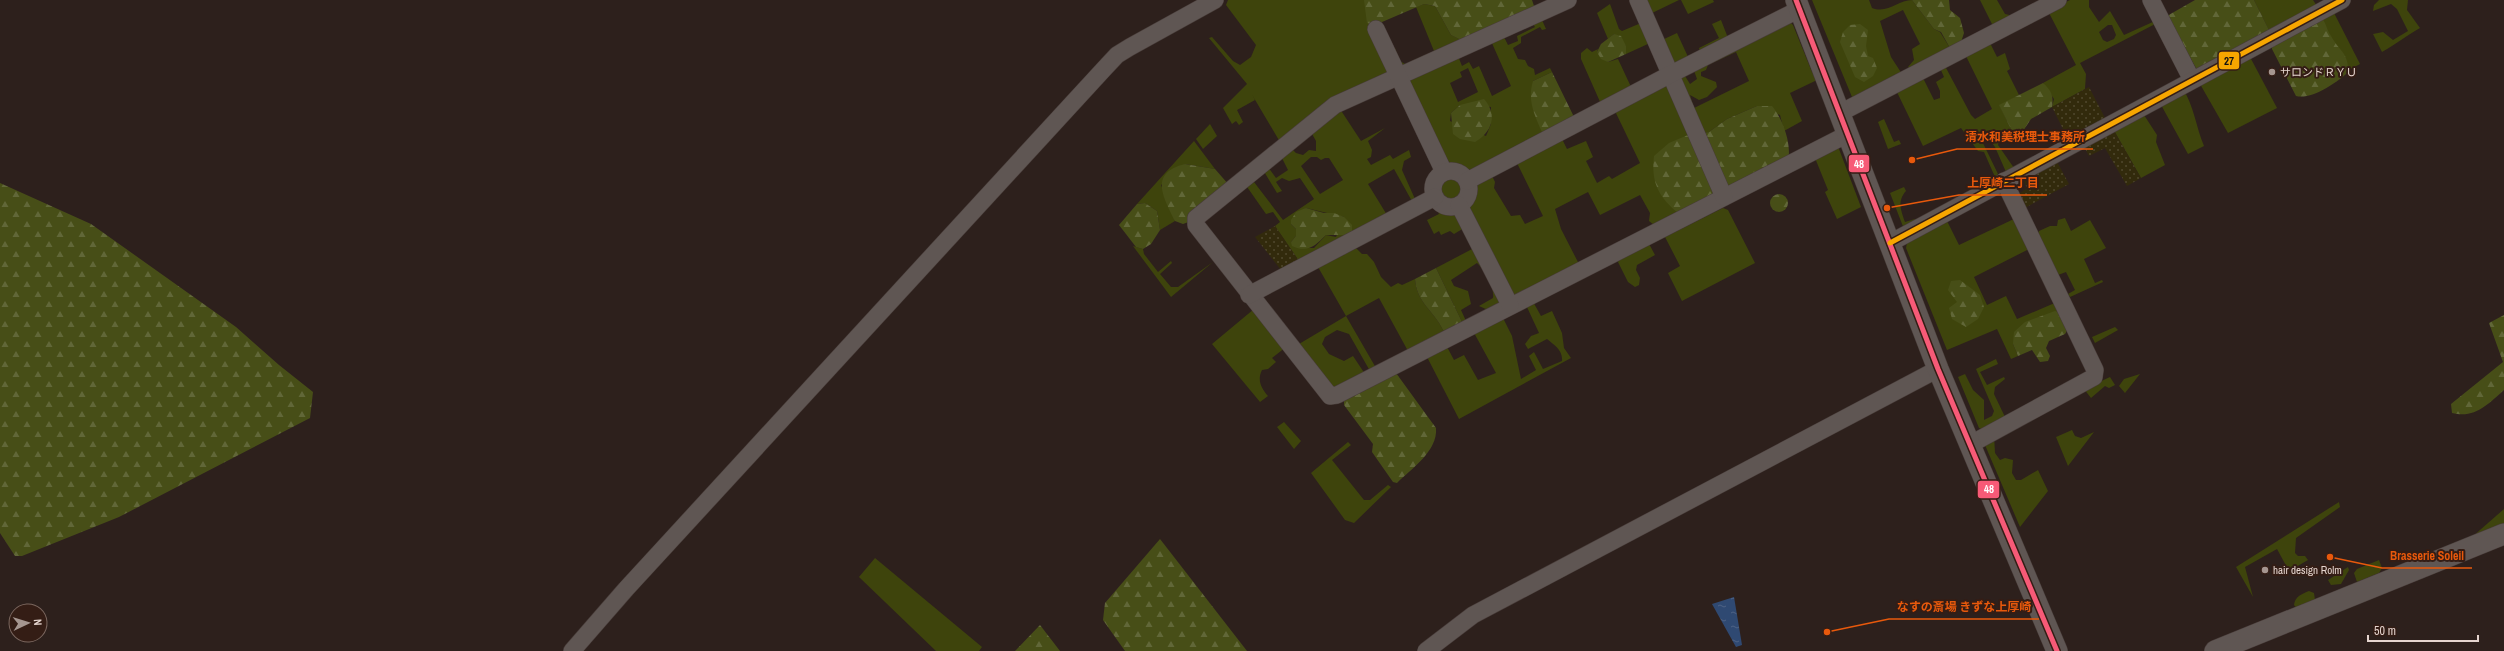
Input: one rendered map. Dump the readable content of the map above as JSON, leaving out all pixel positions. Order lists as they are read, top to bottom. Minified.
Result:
{"places":["サロンドＲＹＵ","清水和美税理士事務所","上厚崎二丁目","Brasserie Soleil","hair design Rolm","なすの斎場 きずな上厚崎"],"lines":["transit line 48","transit line 27"],"scale_bar":"50 m","north":"right"}
